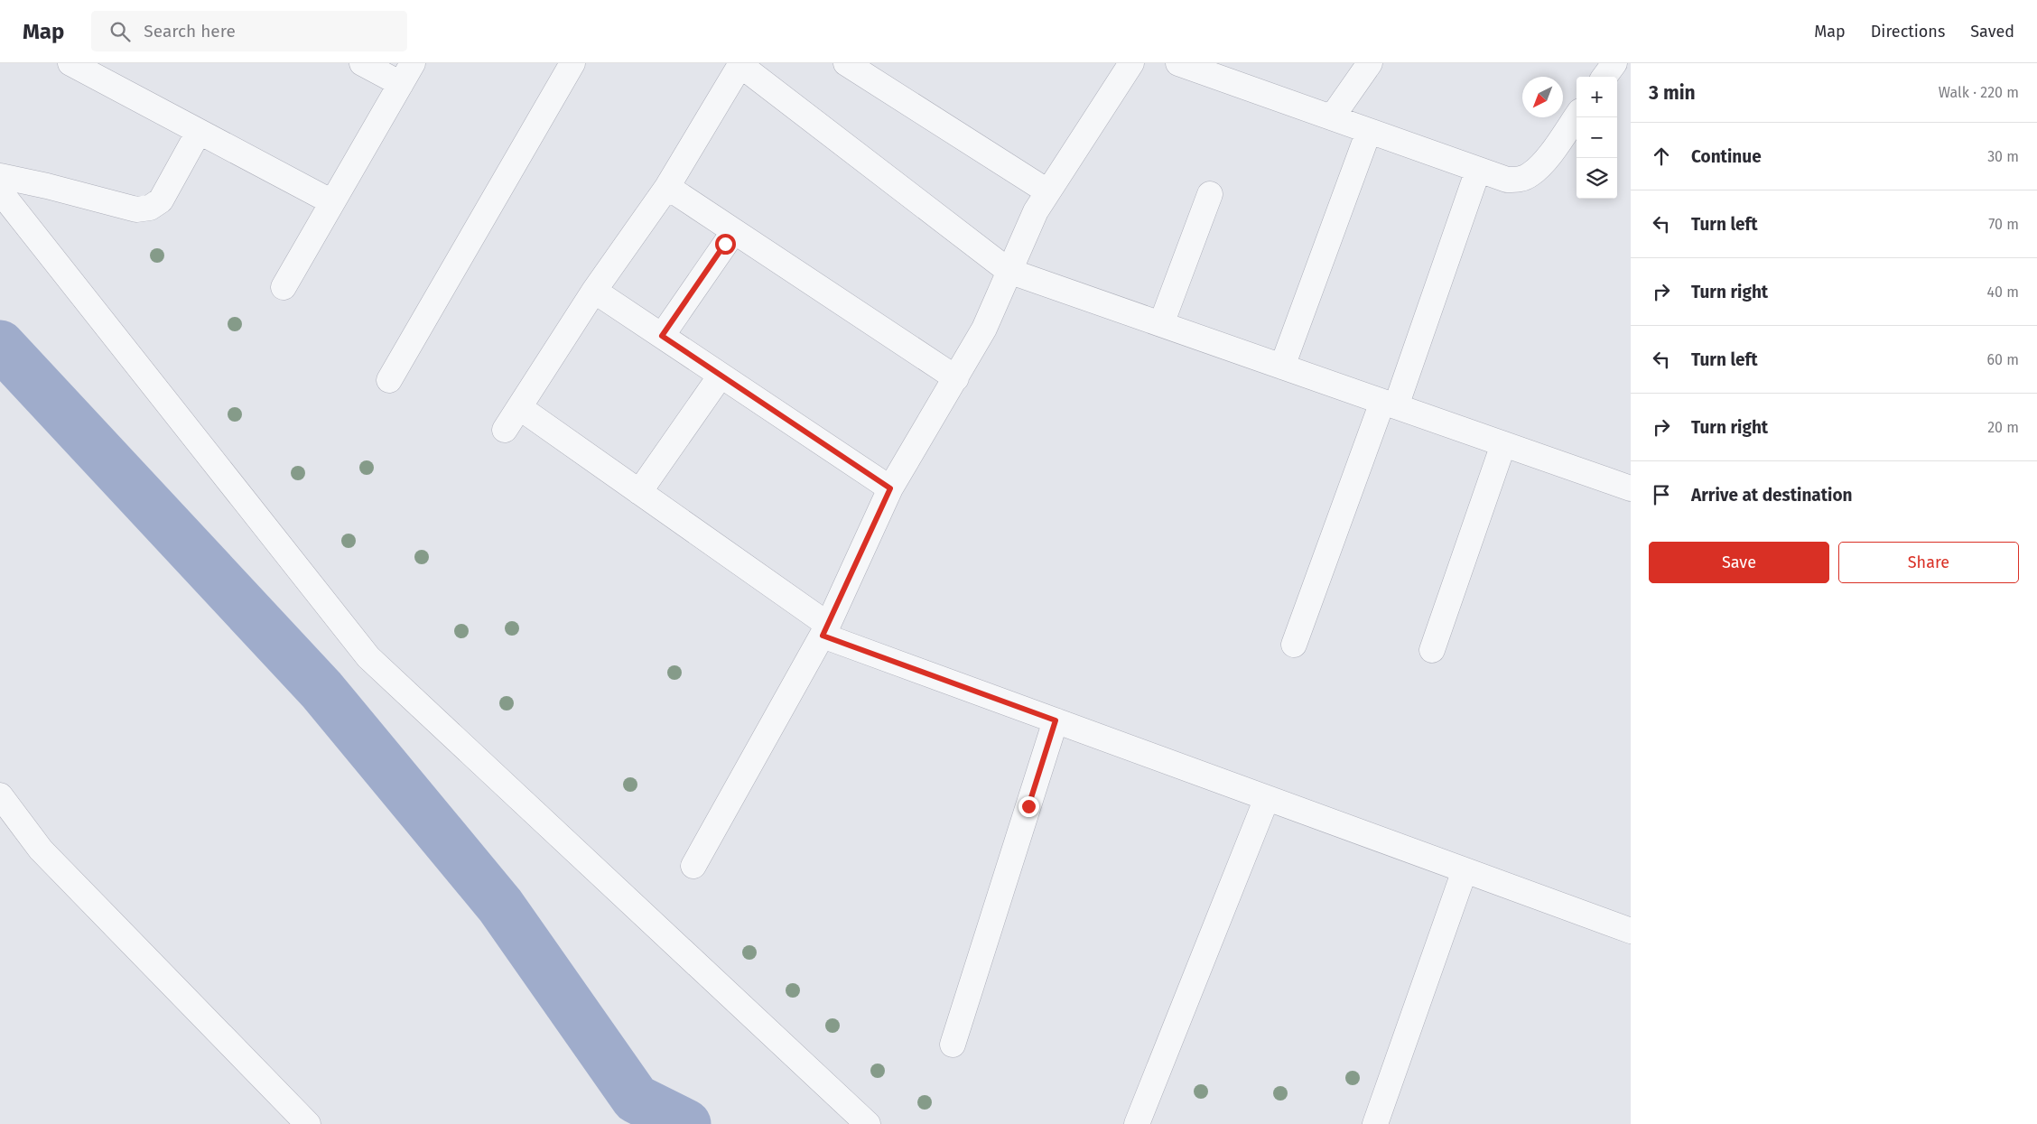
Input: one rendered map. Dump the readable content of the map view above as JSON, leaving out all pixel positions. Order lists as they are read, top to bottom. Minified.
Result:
{"north":"bottom left","page":{"header":"Map","search":"Search here","nav":["Map","Directions","Saved"],"heading":["3 min","Walk · 220 m"],"map_buttons":["+","−"],"list":[["Continue","30 m"],["Turn left","70 m"],["Turn right","40 m"],["Turn left","60 m"],["Turn right","20 m"],"Arrive at destination"],"buttons":["Save","Share"]}}
